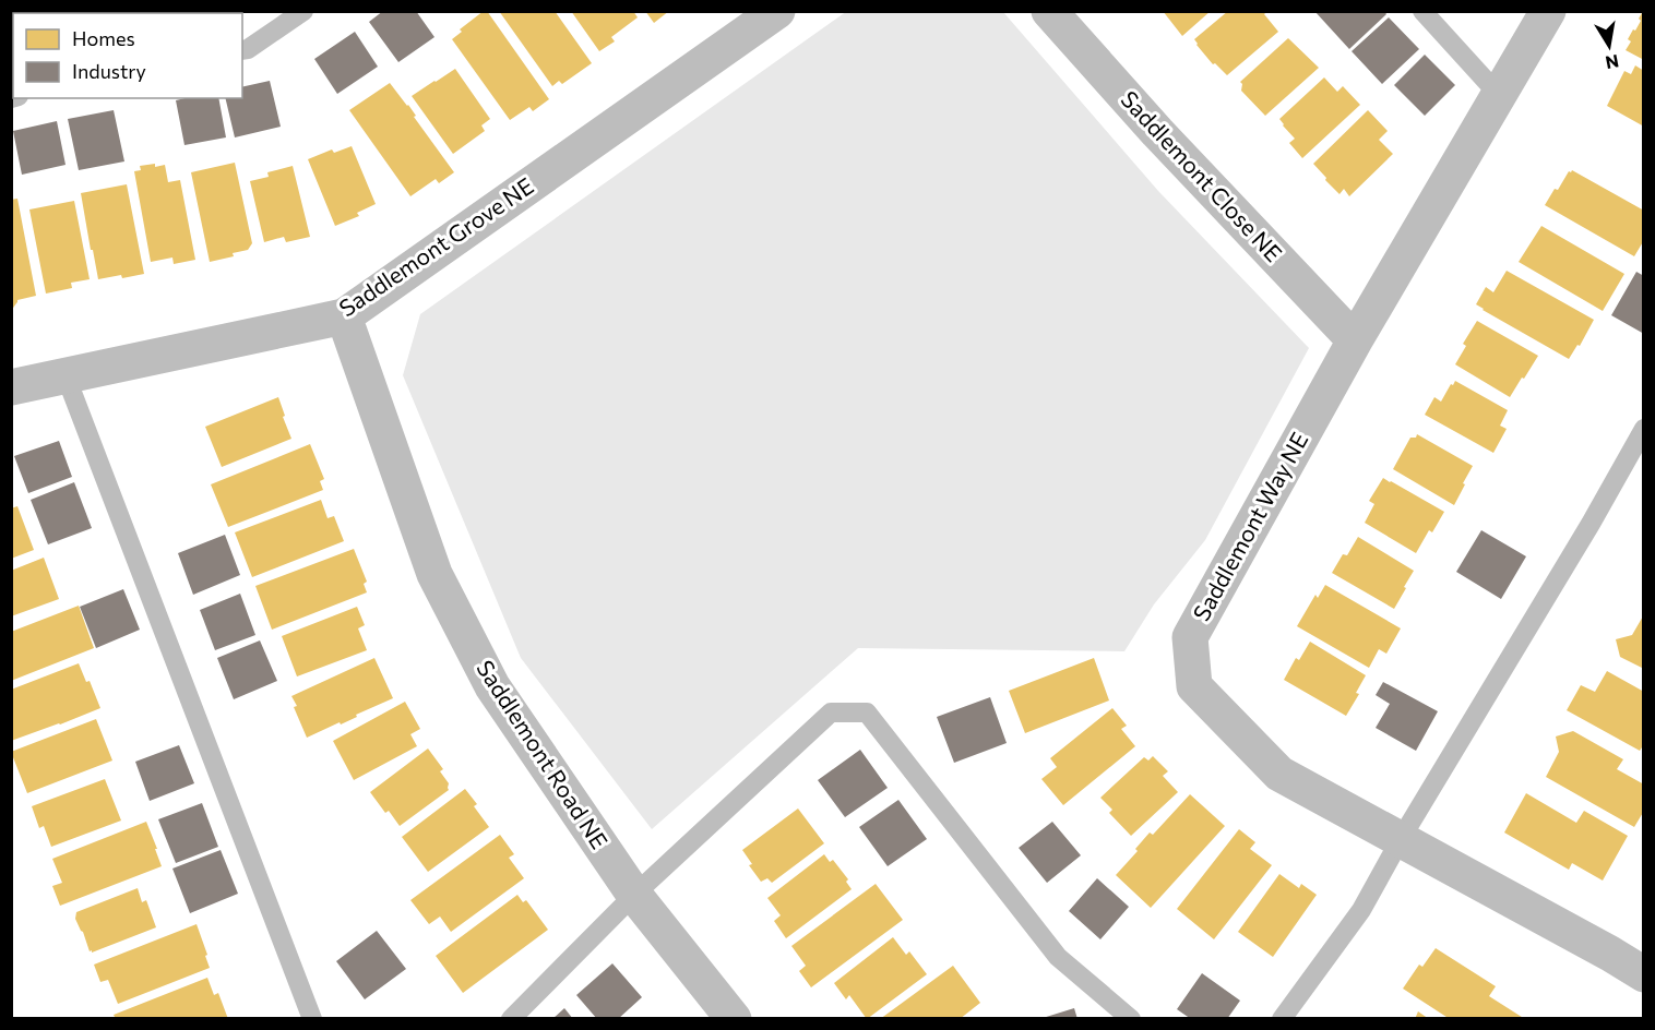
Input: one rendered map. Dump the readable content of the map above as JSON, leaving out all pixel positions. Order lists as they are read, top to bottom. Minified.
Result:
{"streets":{"street":["Saddlemont Close NE","Saddlemont Grove NE","Saddlemont Way NE","Saddlemont Road NE"]},"crossings":[["Saddlemont Close NE","Saddlemont Way NE"],["Saddlemont Grove NE","Saddlemont Road NE"]],"legend":["Homes","Industry"],"north":"bottom"}
